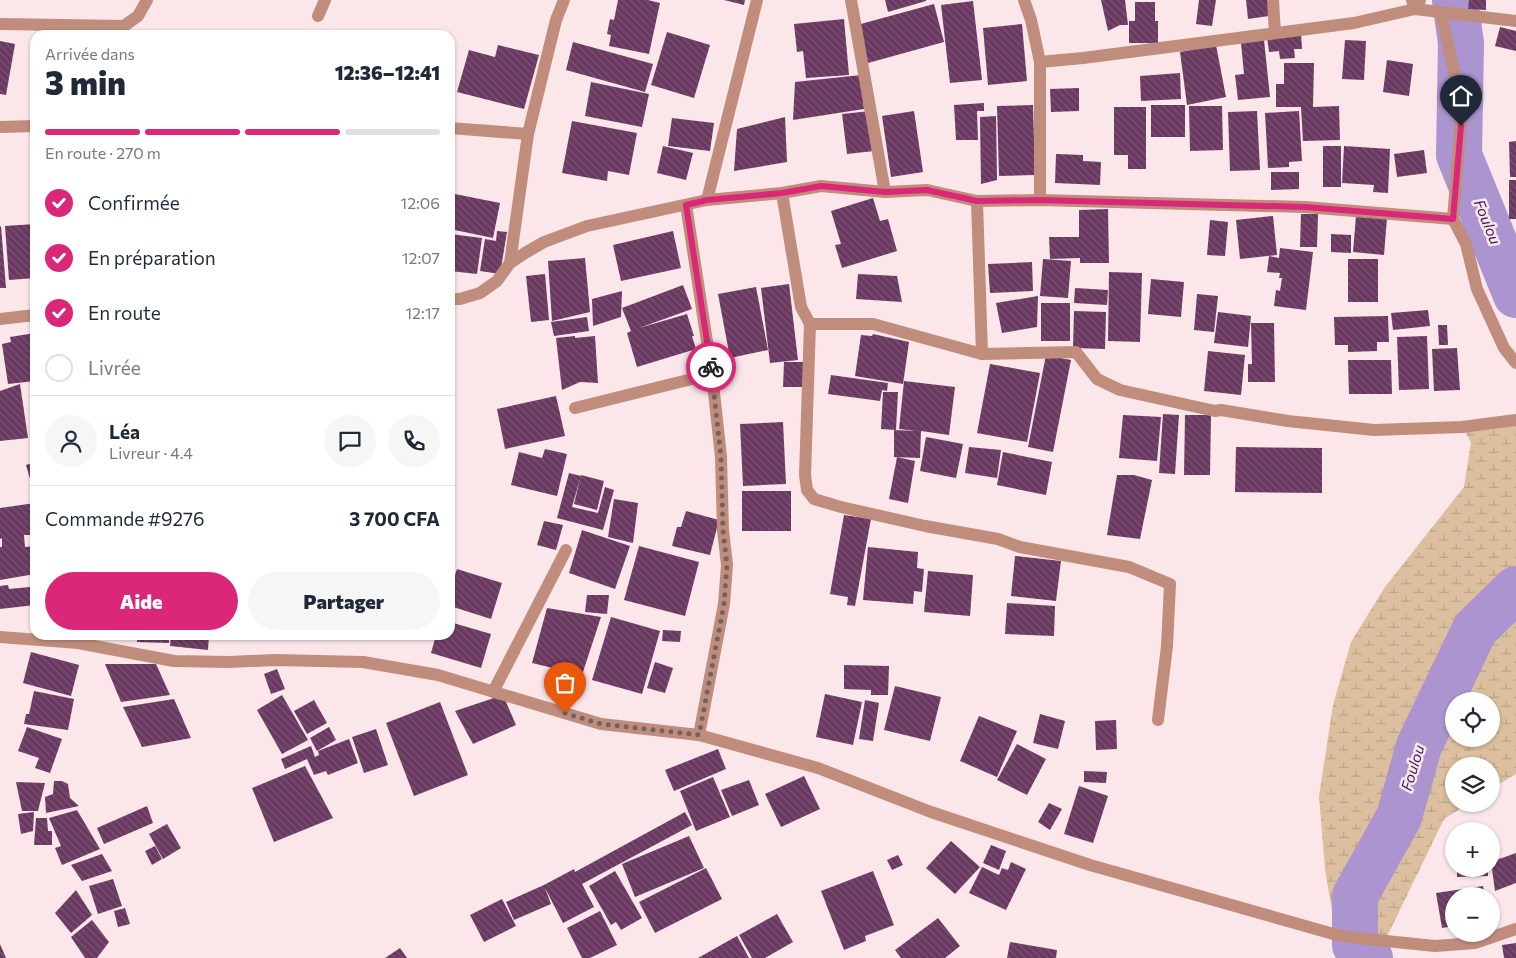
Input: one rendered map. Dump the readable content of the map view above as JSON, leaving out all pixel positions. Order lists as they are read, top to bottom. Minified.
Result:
{"water":["Foulou"],"page":{"heading":["3 min","Arrivée dans","12:36–12:41"],"panel":["Léa","Livreur · 4.4","Commande #9276","3 700 CFA"],"bar":"En route · 270 m","list":[["Confirmée","12:06"],["En préparation","12:07"],["En route","12:17"],"Livrée"],"buttons":["Aide","Partager"],"map_buttons":["+","−"]}}
